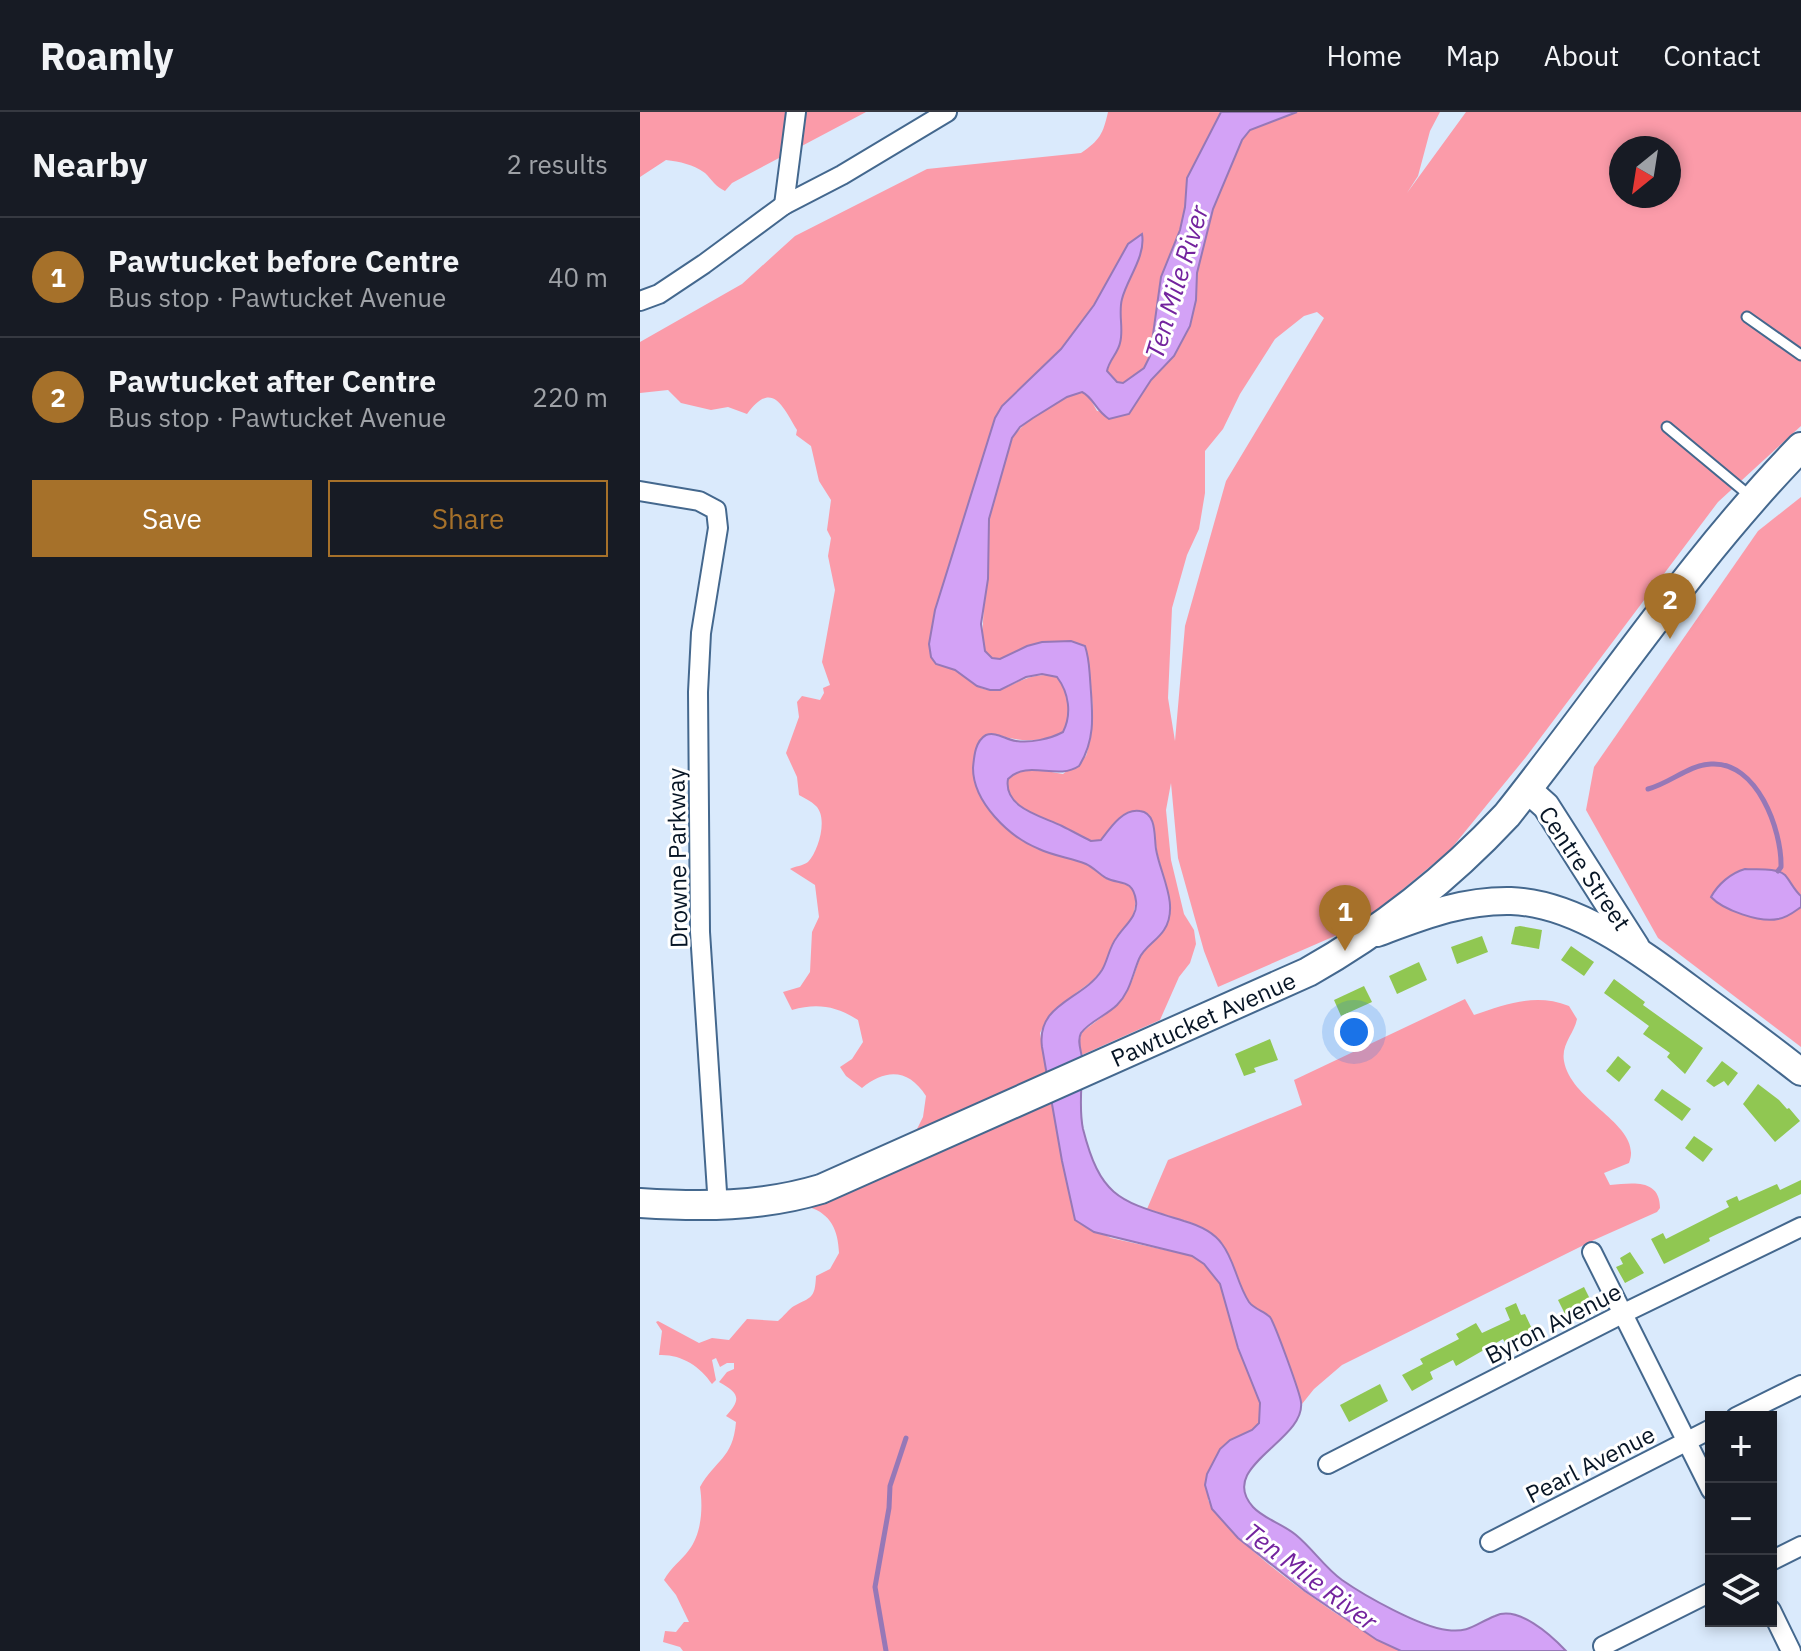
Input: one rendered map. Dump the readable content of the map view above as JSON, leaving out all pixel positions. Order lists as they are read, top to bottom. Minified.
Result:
{"streets":{"main road":["Centre Street","Pawtucket Avenue"],"street":["Drowne Parkway","Byron Avenue","Pearl Avenue"]},"crossings":[["Drowne Parkway","Pawtucket Avenue"],["Centre Street","Pawtucket Avenue"]],"water":["Ten Mile River"],"north":"bottom left","page":{"header":"Roamly","nav":["Home","Map","About","Contact"],"heading":["Nearby","2 results"],"list":[{"mark":"1","name":"Pawtucket before Centre","note":"Bus stop · Pawtucket Avenue","value":"40 m"},{"mark":"2","name":"Pawtucket after Centre","note":"Bus stop · Pawtucket Avenue","value":"220 m"}],"buttons":["Save","Share"],"pins":["2","1"],"map_buttons":["+","−"]}}
